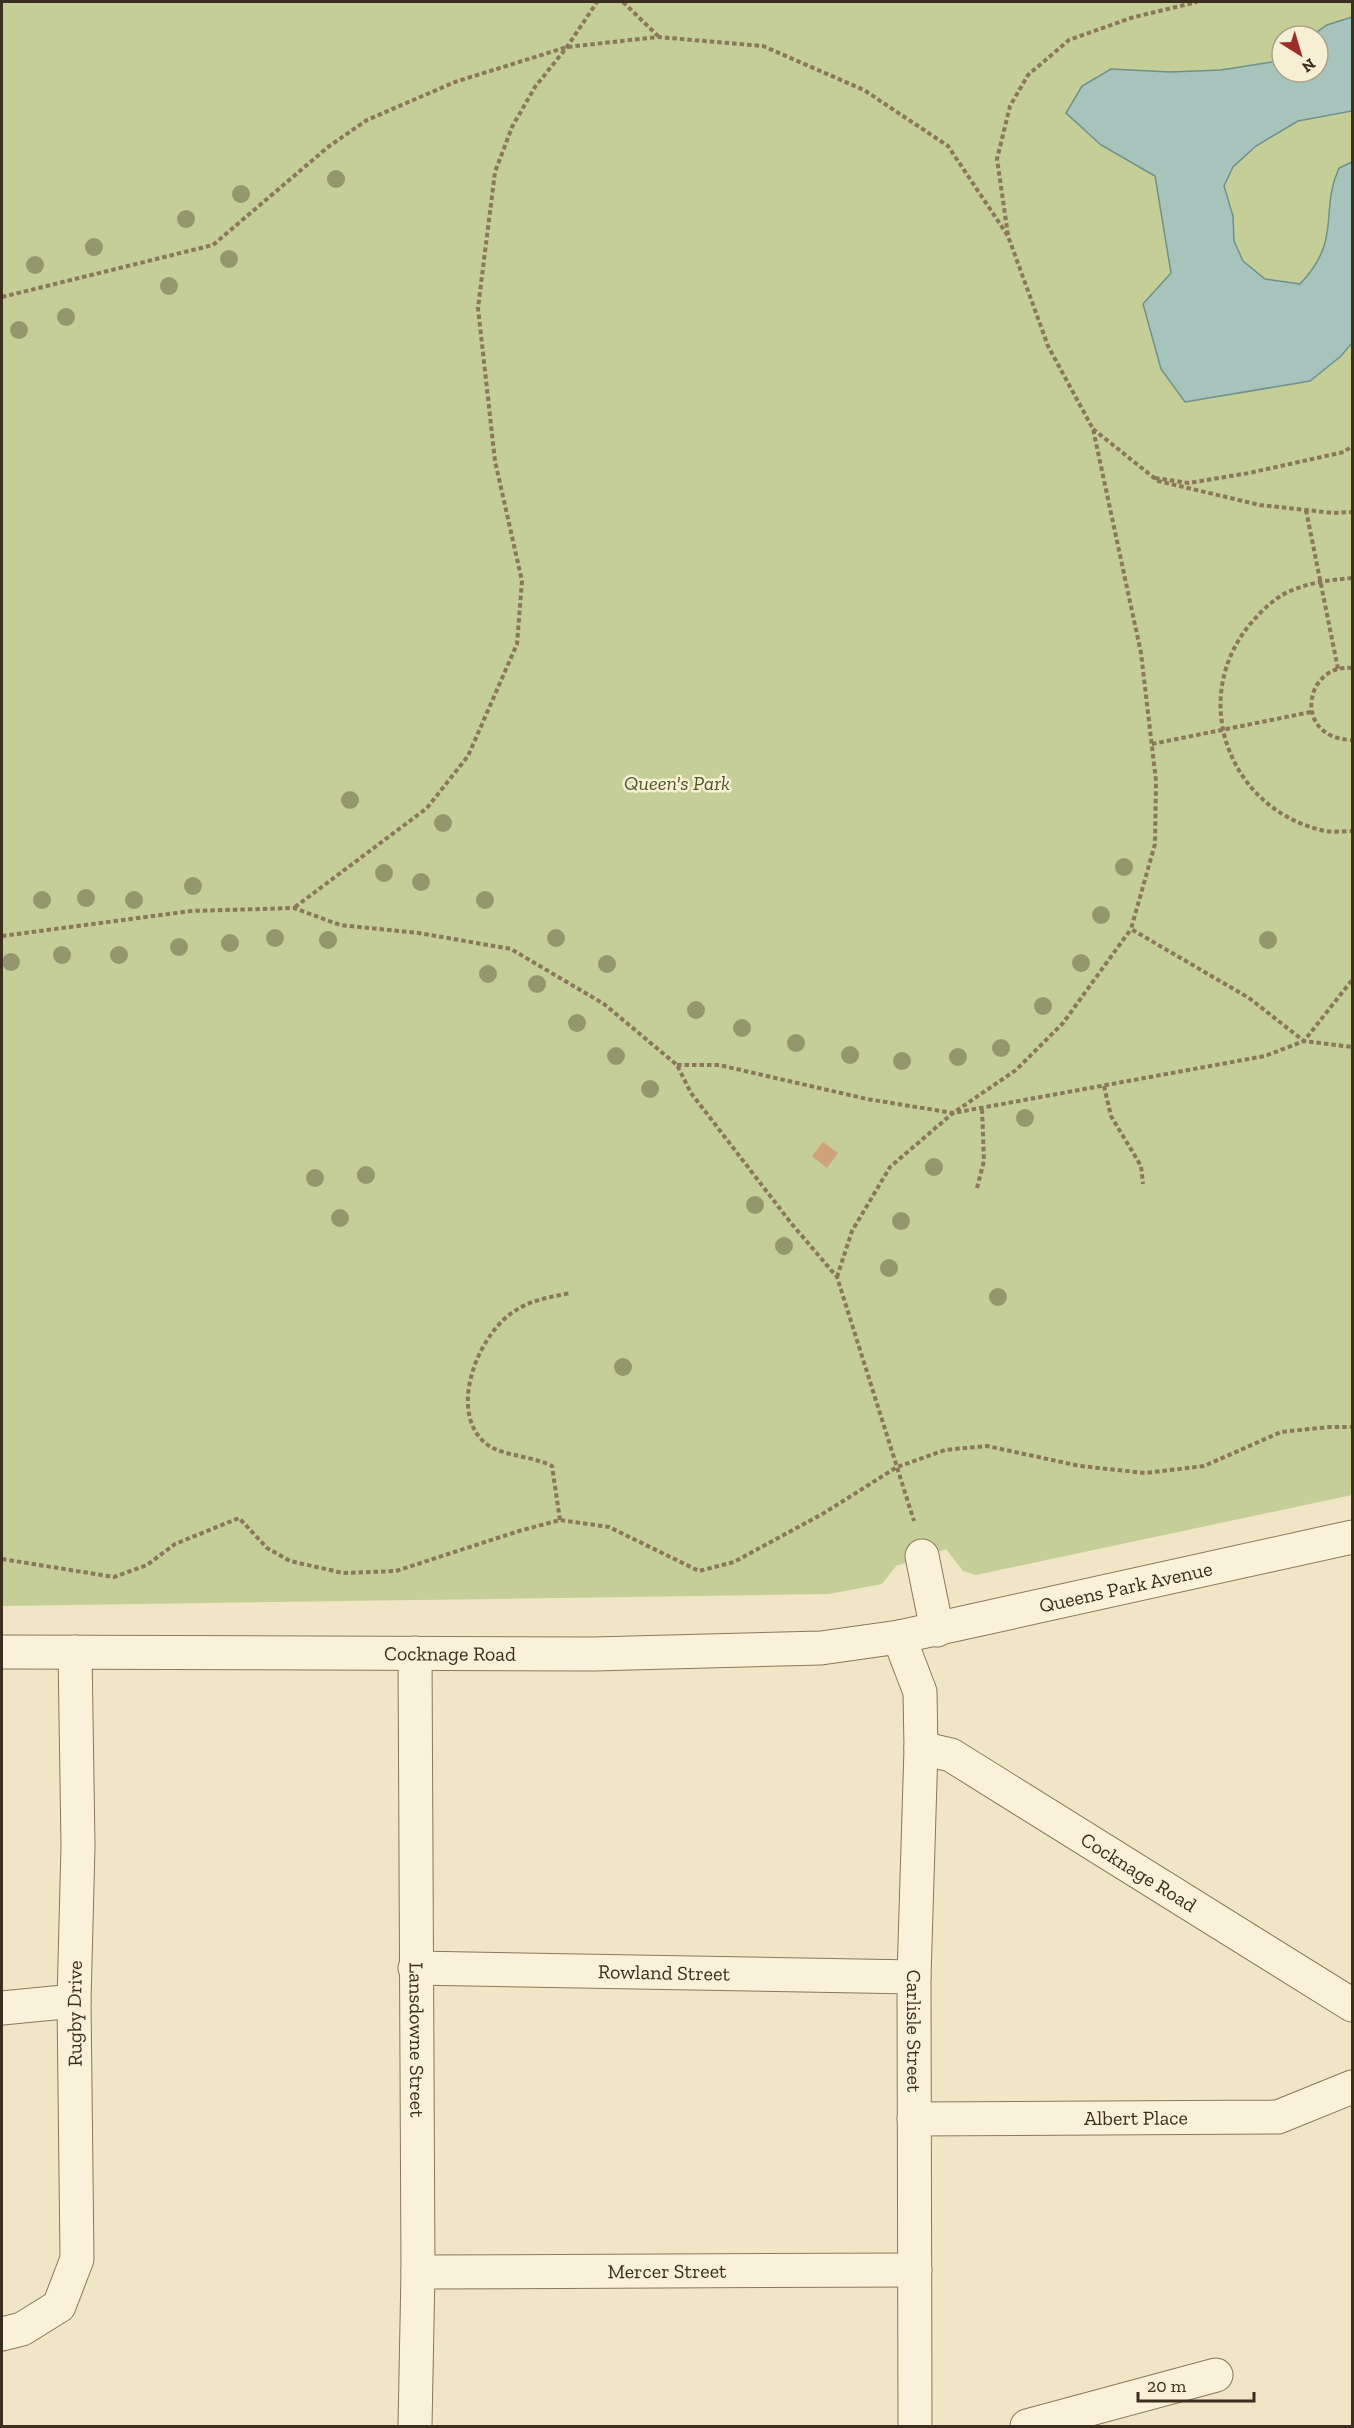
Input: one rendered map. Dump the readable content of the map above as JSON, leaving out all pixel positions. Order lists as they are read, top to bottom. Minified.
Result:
{"streets":{"street":["Queens Park Avenue","Cocknage Road","Rowland Street","Rugby Drive","Carlisle Street","Lansdowne Street","Albert Place","Mercer Street"]},"crossings":[["Queens Park Avenue","Cocknage Road"],["Queens Park Avenue","Carlisle Street"],["Cocknage Road","Rugby Drive"],["Cocknage Road","Carlisle Street"],["Cocknage Road","Lansdowne Street"],["Rowland Street","Carlisle Street"],["Rowland Street","Lansdowne Street"],["Carlisle Street","Albert Place"],["Carlisle Street","Mercer Street"],["Lansdowne Street","Mercer Street"]],"parks":["Queen's Park"],"scale_bar":"20 m","north":"bottom right"}
